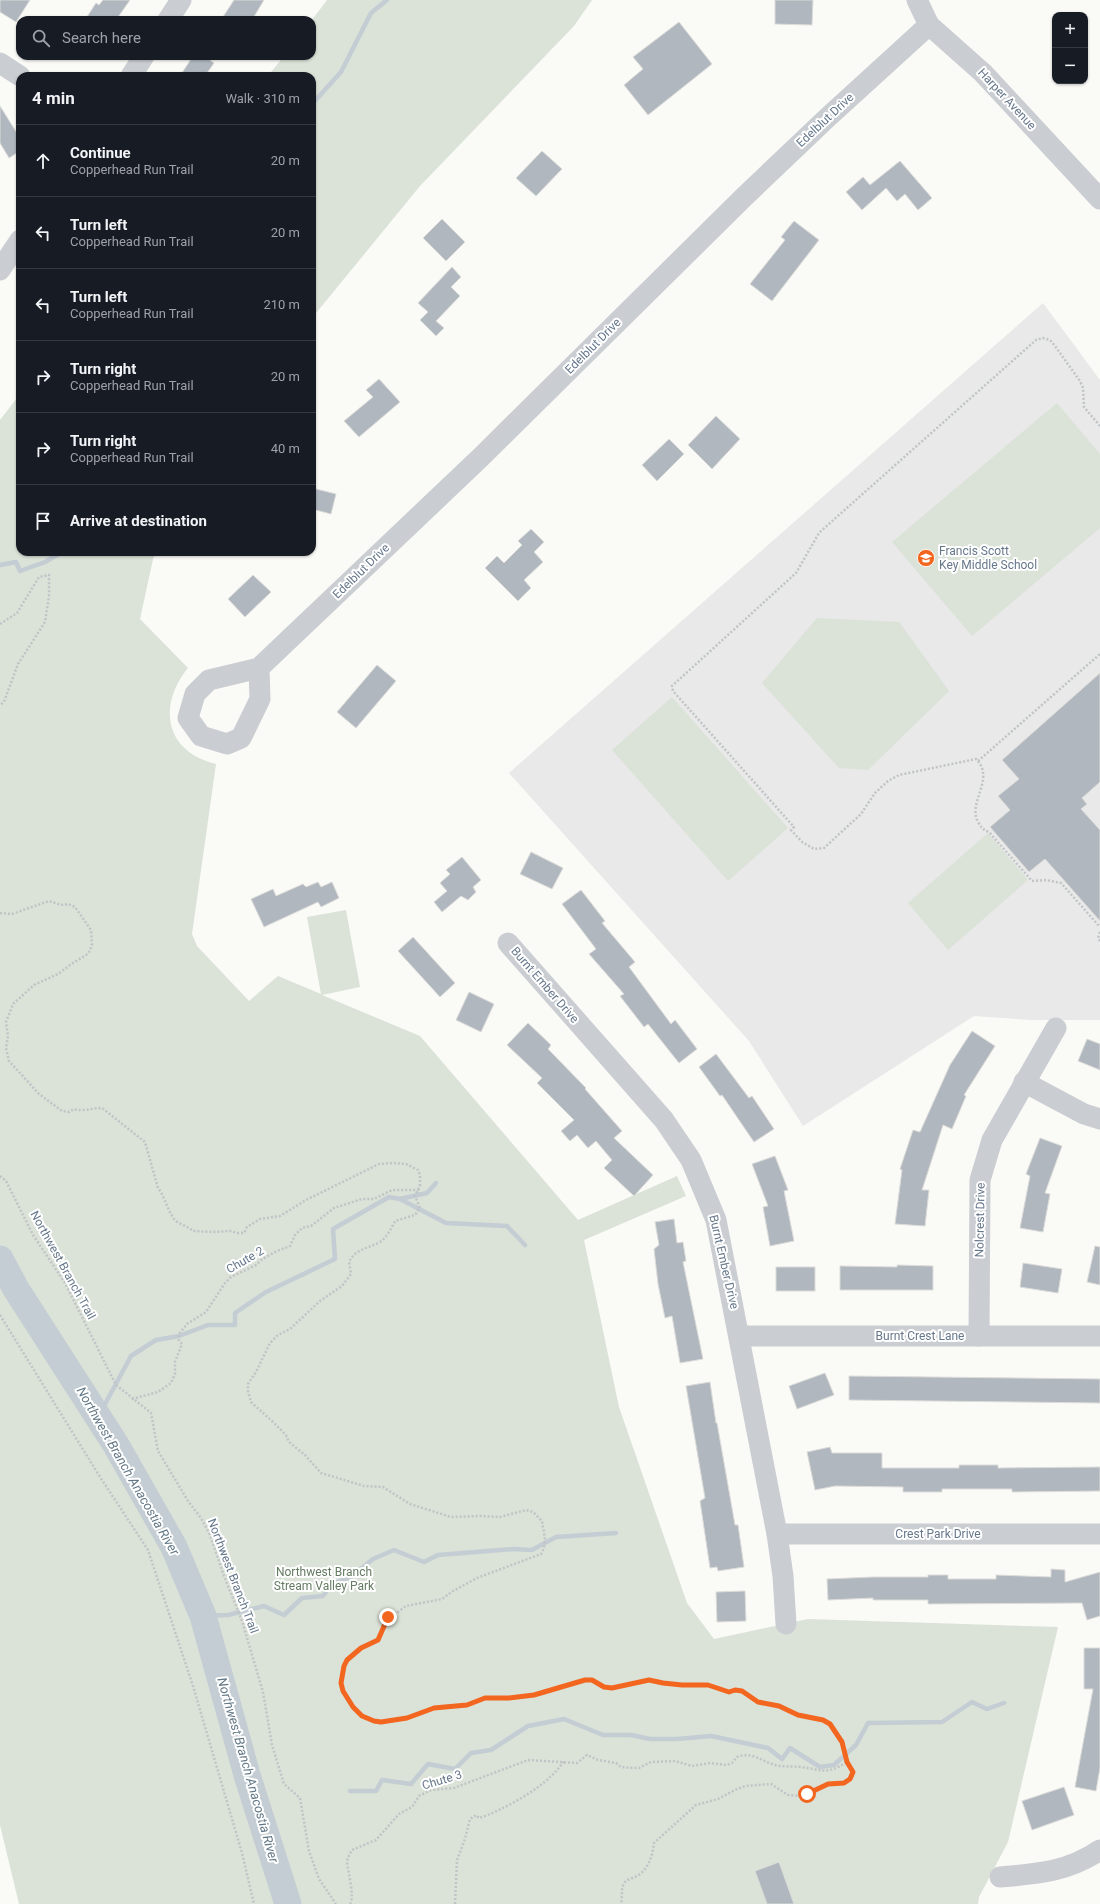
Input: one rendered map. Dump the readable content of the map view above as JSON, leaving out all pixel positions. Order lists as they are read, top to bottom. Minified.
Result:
{"streets":{"street":["Harper Avenue","Edelblut Drive","Burnt Ember Drive","Nolcrest Drive","Burnt Crest Lane","Crest Park Drive"],"path":["Chute 2","Northwest Branch Trail","Chute 3"]},"crossings":[["Harper Avenue","Edelblut Drive"],["Burnt Ember Drive","Burnt Crest Lane"],["Burnt Ember Drive","Crest Park Drive"],["Nolcrest Drive","Burnt Crest Lane"],["Chute 2","Northwest Branch Trail"]],"water":["Northwest Branch Anacostia River"],"parks":["Northwest Branch Stream Valley Park"],"places":{"school or university":["Francis Scott Key Middle School"]},"page":{"map_buttons":["+","−"],"search":"Search here","heading":["4 min","Walk · 310 m"],"list":[["Continue","Copperhead Run Trail","20 m"],["Turn left","Copperhead Run Trail","20 m"],["Turn left","Copperhead Run Trail","210 m"],["Turn right","Copperhead Run Trail","20 m"],["Turn right","Copperhead Run Trail","40 m"],"Arrive at destination"]}}
